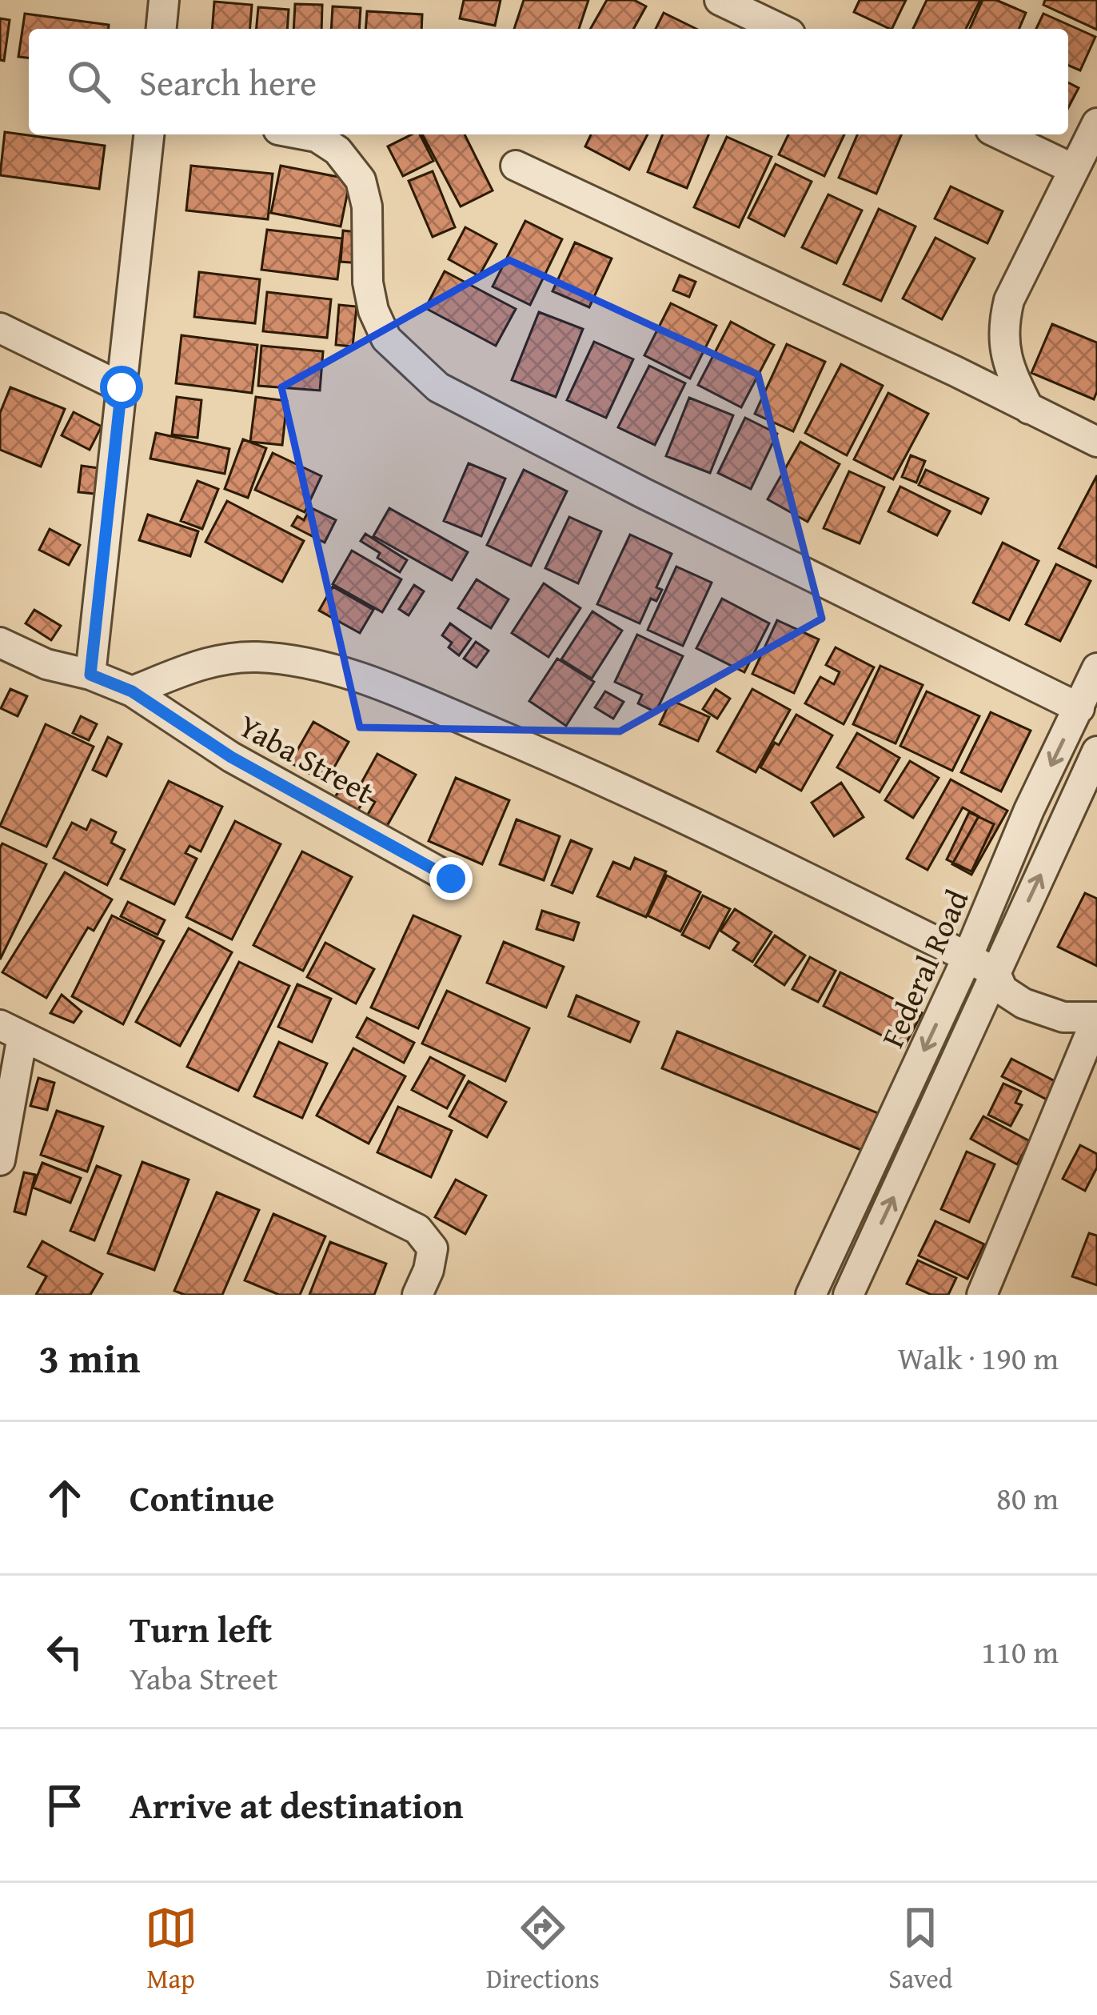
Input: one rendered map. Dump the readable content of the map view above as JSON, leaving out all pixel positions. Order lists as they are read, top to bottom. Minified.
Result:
{"streets":{"street":["Yaba Street","Federal Road"]},"page":{"search":"Search here","heading":["3 min","Walk · 190 m"],"list":[["Continue","80 m"],["Turn left","Yaba Street","110 m"],"Arrive at destination"],"nav":["Map","Directions","Saved"]}}
